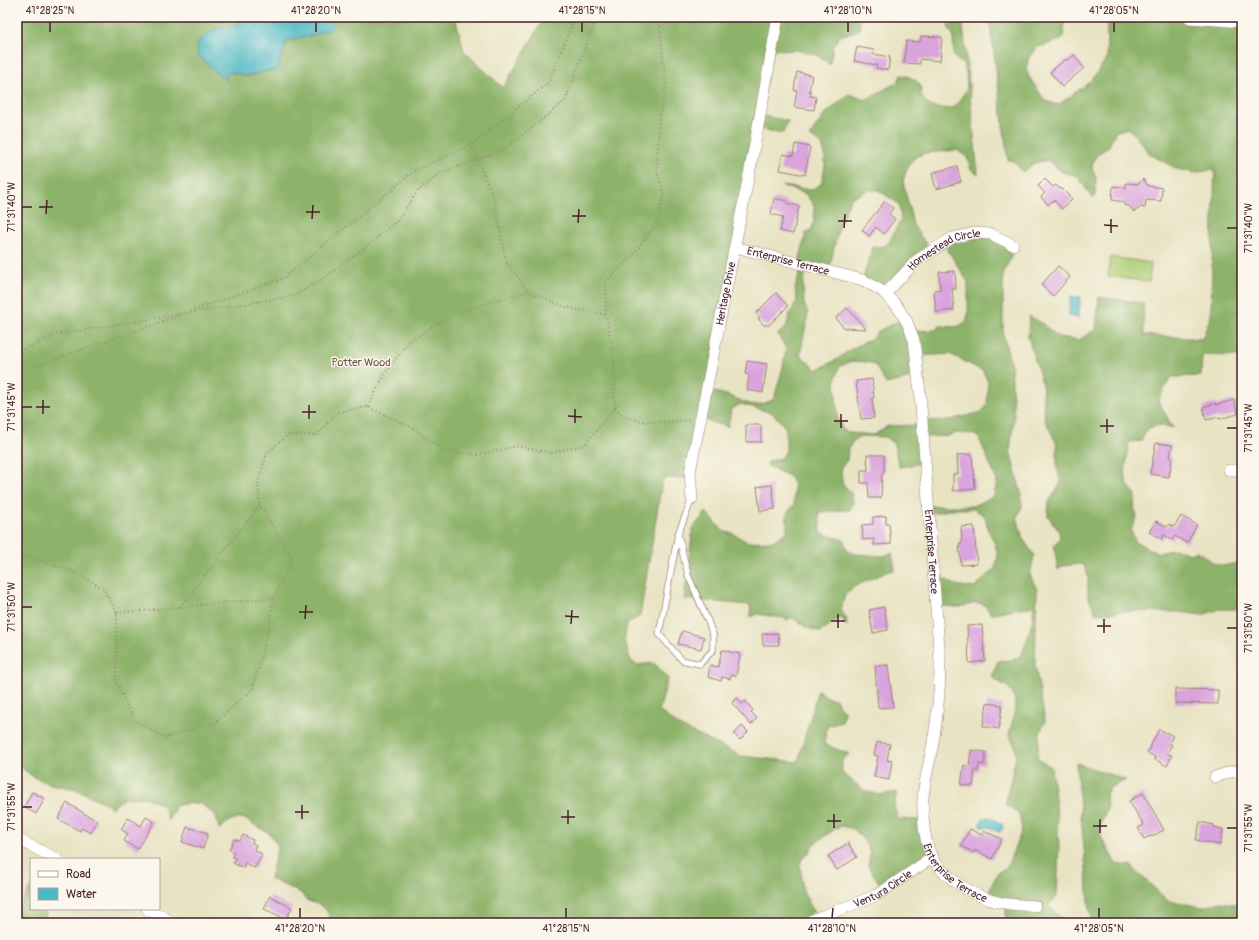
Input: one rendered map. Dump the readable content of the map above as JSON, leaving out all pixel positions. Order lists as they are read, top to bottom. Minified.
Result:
{"streets":{"street":["Homestead Circle","Enterprise Terrace","Heritage Drive","Ventura Circle"]},"crossings":[["Homestead Circle","Enterprise Terrace"],["Enterprise Terrace","Heritage Drive"],["Enterprise Terrace","Ventura Circle"]],"parks":["Potter Wood"],"legend":["Road","Water"],"coordinates":["41°28'25\"N","41°28'20\"N","41°28'15\"N","41°28'10\"N","41°28'05\"N","71°31'40\"W","71°31'45\"W","71°31'50\"W","71°31'55\"W"]}
